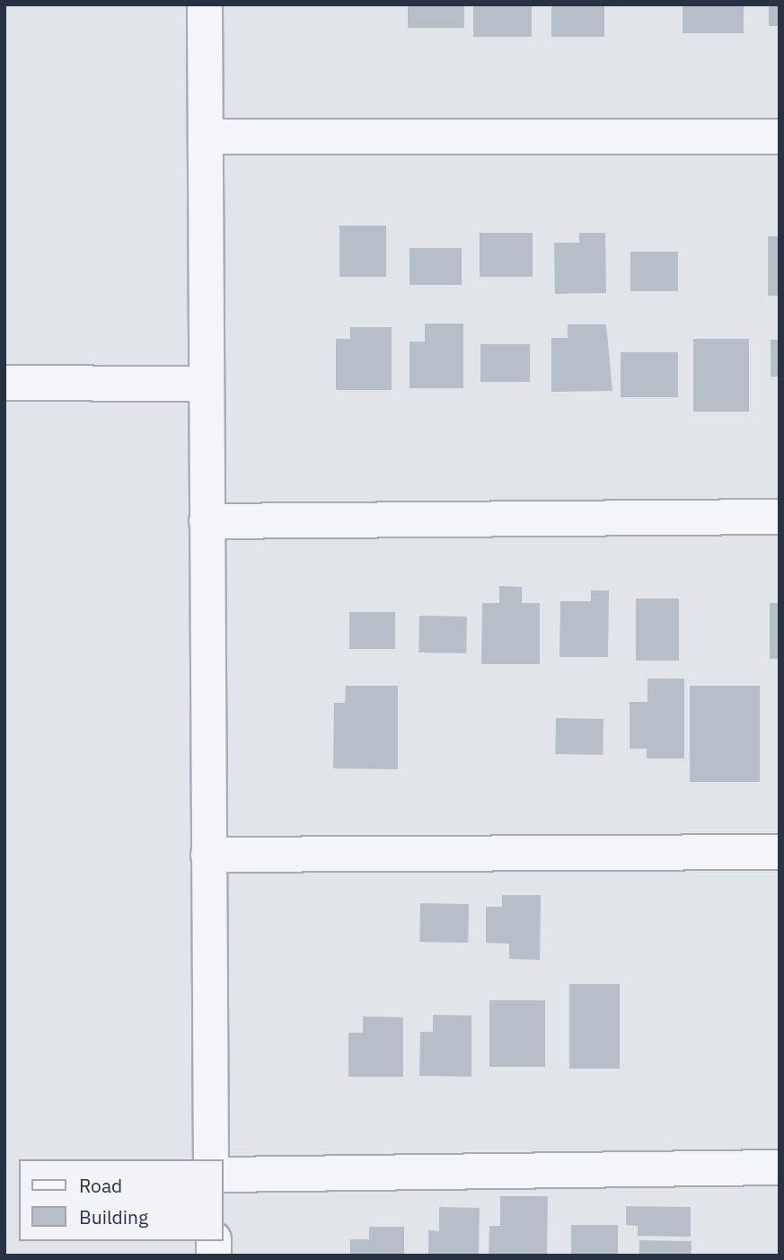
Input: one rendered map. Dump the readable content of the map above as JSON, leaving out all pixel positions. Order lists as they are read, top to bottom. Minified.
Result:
{"legend":["Road","Building"]}
